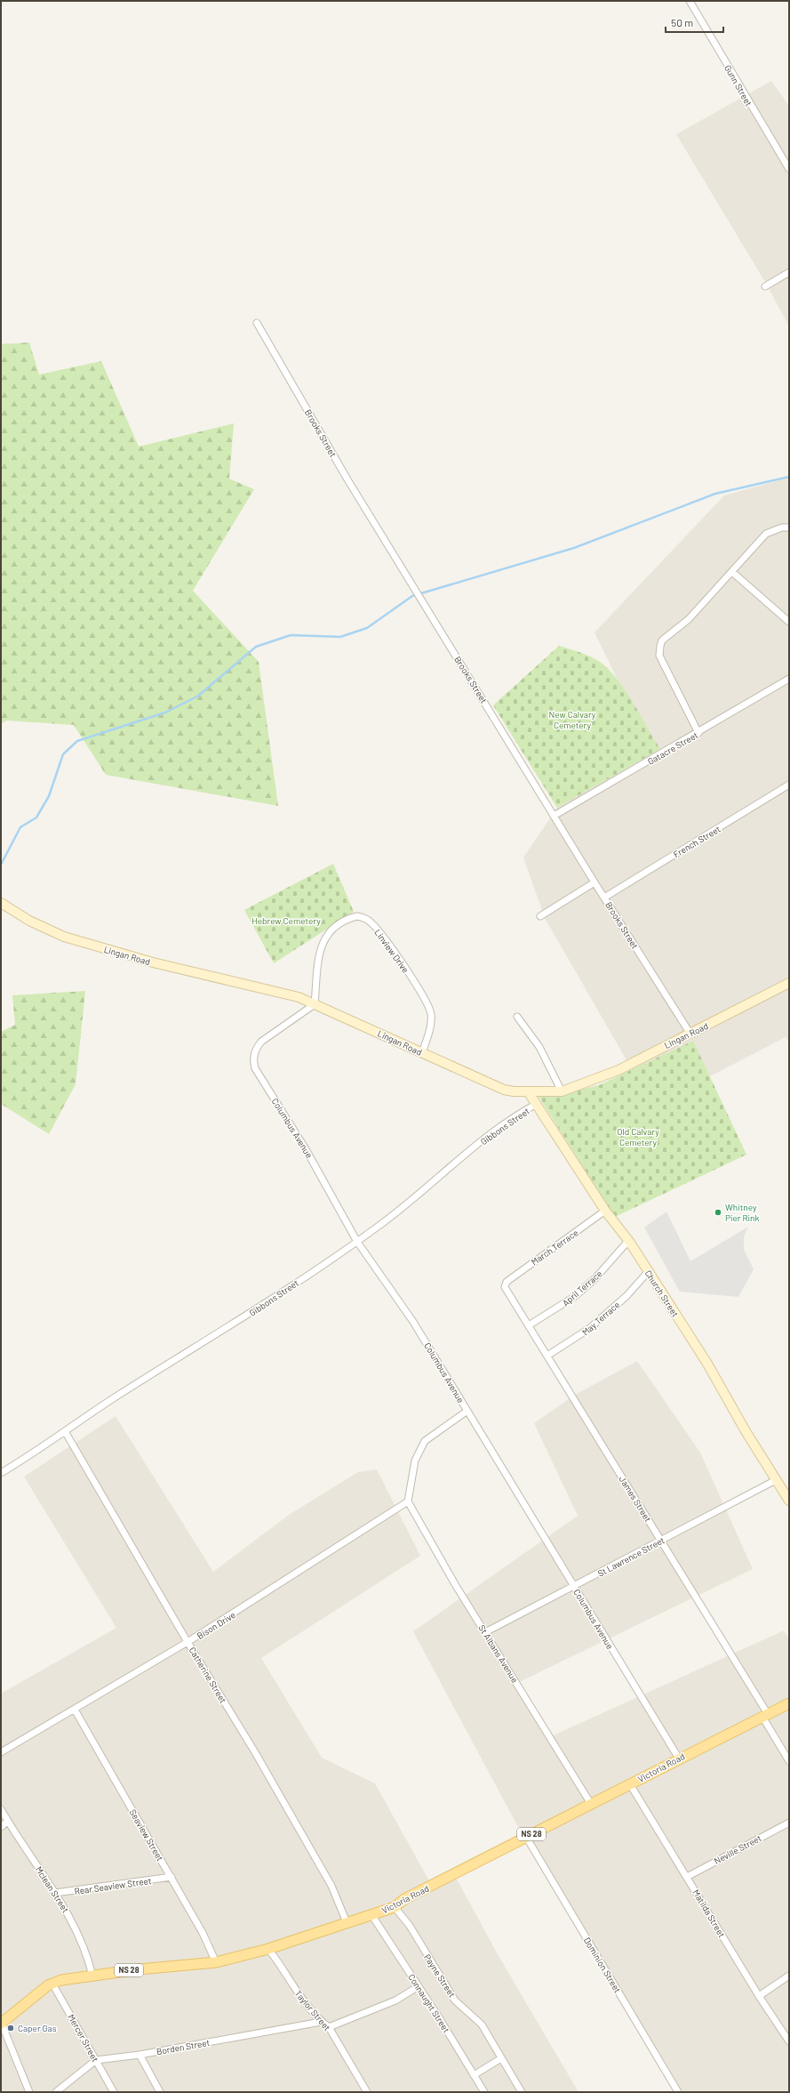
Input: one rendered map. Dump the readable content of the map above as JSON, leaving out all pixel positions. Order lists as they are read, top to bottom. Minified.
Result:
{"streets":{"main road":["Victoria Road","NS 28"],"street":["Gunn Street","Brooks Street","Gatacre Street","French Street","Linview Drive","Lingan Road","Gibbons Street","Columbus Avenue","March Terrace","April Terrace","Church Street","May Terrace","James Street","St Lawrence Street","Bison Drive","St Albans Avenue","Catherine Street","Seaview Street","Neville Street","Rear Seaview Street","Mclean Street","Matilda Street","Dominion Street","Payne Street","Connaught Street","Taylor Street","Mercer Street","Borden Street"]},"crossings":[["Brooks Street","Gatacre Street"],["Brooks Street","French Street"],["Brooks Street","Lingan Road"],["Linview Drive","Lingan Road"],["Linview Drive","Columbus Avenue"],["Lingan Road","Columbus Avenue"],["Lingan Road","Church Street"],["Gibbons Street","Columbus Avenue"],["Gibbons Street","Church Street"],["Gibbons Street","Catherine Street"],["Columbus Avenue","St Lawrence Street"],["Columbus Avenue","Victoria Road"],["March Terrace","Church Street"],["March Terrace","James Street"],["April Terrace","Church Street"],["April Terrace","James Street"],["Church Street","May Terrace"],["Church Street","St Lawrence Street"],["May Terrace","James Street"],["James Street","St Lawrence Street"],["James Street","Victoria Road"],["St Lawrence Street","St Albans Avenue"],["Bison Drive","St Albans Avenue"],["Bison Drive","Catherine Street"],["Bison Drive","Seaview Street"],["St Albans Avenue","Victoria Road"],["Catherine Street","Victoria Road"],["Victoria Road","Seaview Street"],["Victoria Road","Mclean Street"],["Victoria Road","Matilda Street"],["Victoria Road","Dominion Street"],["Victoria Road","Payne Street"],["Victoria Road","Connaught Street"],["Victoria Road","Taylor Street"],["Victoria Road","Mercer Street"],["Seaview Street","Rear Seaview Street"],["Neville Street","Matilda Street"],["Rear Seaview Street","Mclean Street"],["Taylor Street","Borden Street"],["Mercer Street","Borden Street"]],"parks":["New Calvary Cemetery","Hebrew Cemetery","Old Calvary Cemetery"],"places":["Whitney Pier Rink","Caper Gas"],"scale_bar":"50 m"}
